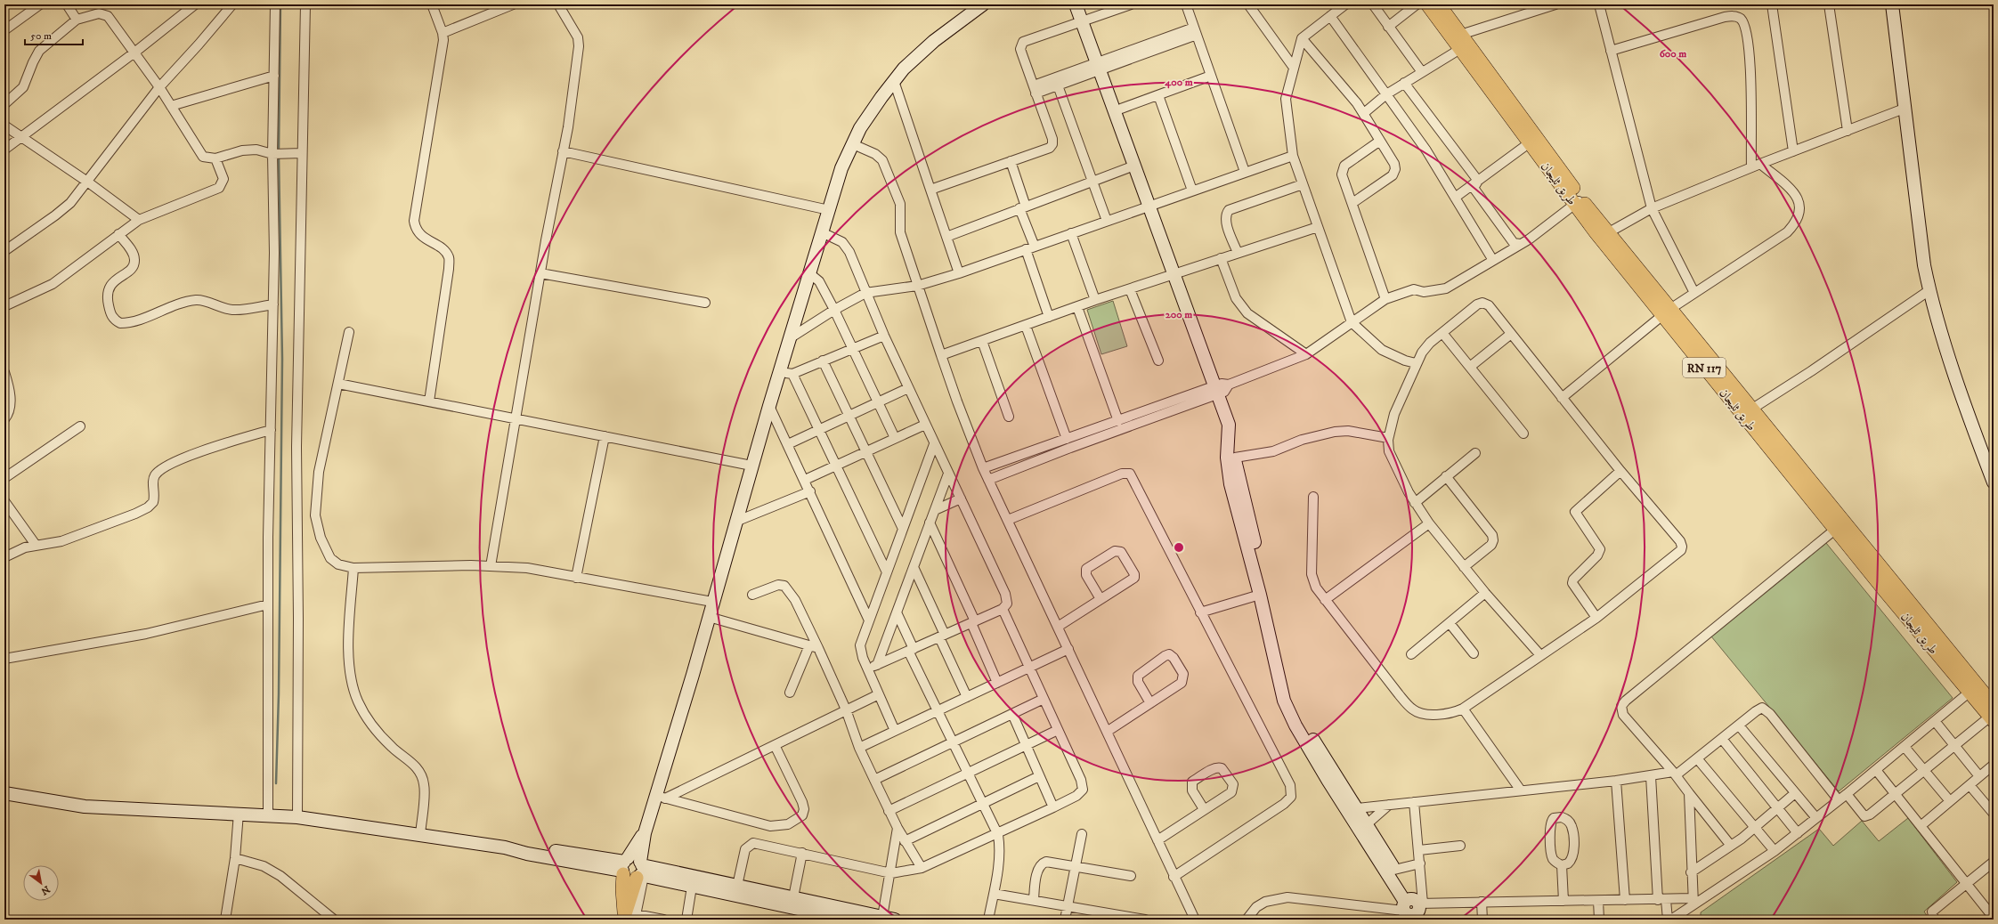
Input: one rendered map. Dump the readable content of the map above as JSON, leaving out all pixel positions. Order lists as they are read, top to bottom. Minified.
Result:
{"streets":{"main road":["طريق ثليجان","RN 117"]},"scale_bar":"50 m","north":"bottom right","rings":["600 m","400 m","200 m"]}
